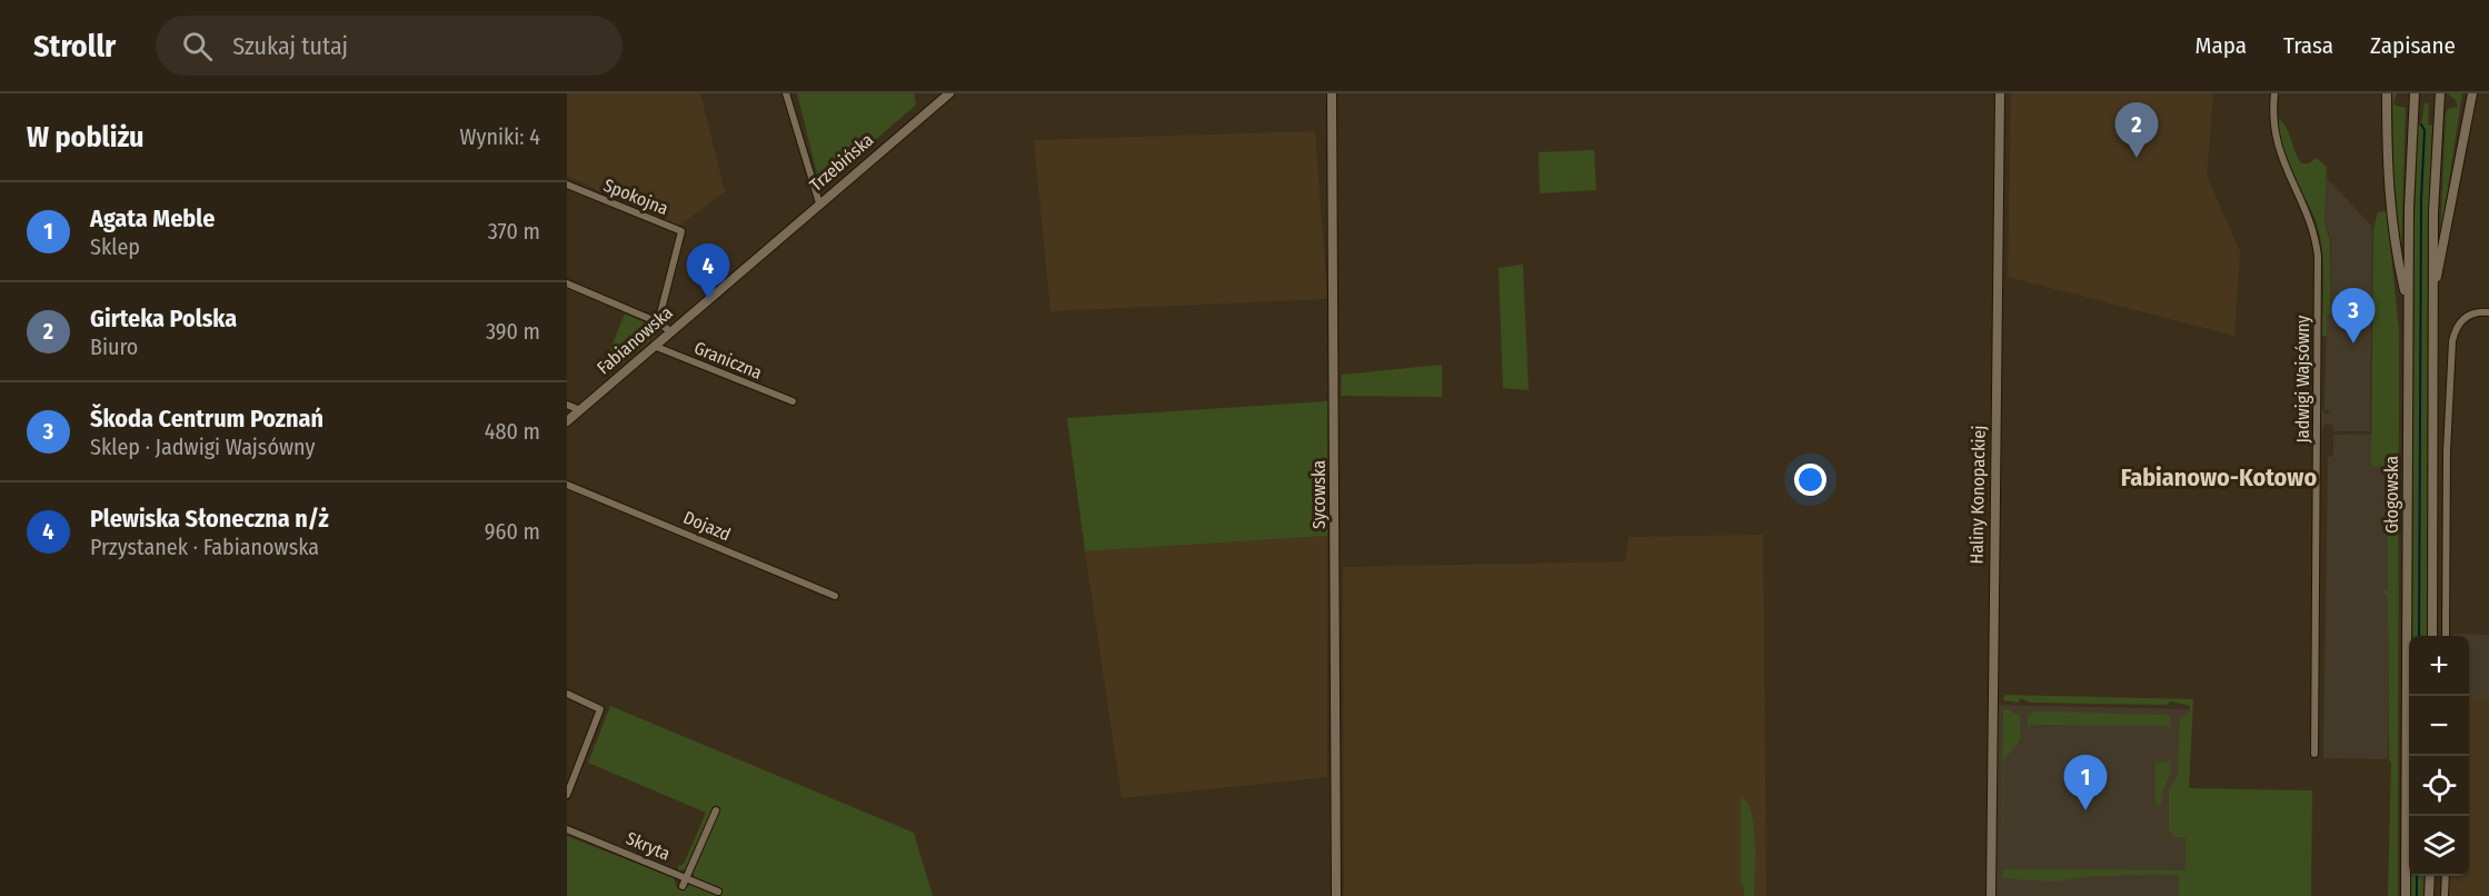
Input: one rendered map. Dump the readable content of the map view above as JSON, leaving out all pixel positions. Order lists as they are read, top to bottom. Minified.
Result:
{"streets":{"street":["Trzebińska","Spokojna","Fabianowska","Graniczna","Jadwigi Wajsówny","Sycowska","Haliny Konopackiej","Głogowska","Dojazd","Skryta"]},"crossings":[["Trzebińska","Fabianowska"],["Fabianowska","Graniczna"]],"districts":["Fabianowo-Kotowo"],"page":{"header":"Strollr","search":"Szukaj tutaj","nav":["Mapa","Trasa","Zapisane"],"heading":["W pobliżu","Wyniki: 4"],"pins":["2","4","3","1"],"list":[{"mark":"1","name":"Agata Meble","note":"Sklep","value":"370 m"},{"mark":"2","name":"Girteka Polska","note":"Biuro","value":"390 m"},{"mark":"3","name":"Škoda Centrum Poznań","note":"Sklep · Jadwigi Wajsówny","value":"480 m"},{"mark":"4","name":"Plewiska Słoneczna n/ż","note":"Przystanek · Fabianowska","value":"960 m"}],"map_buttons":["+","−"]}}
